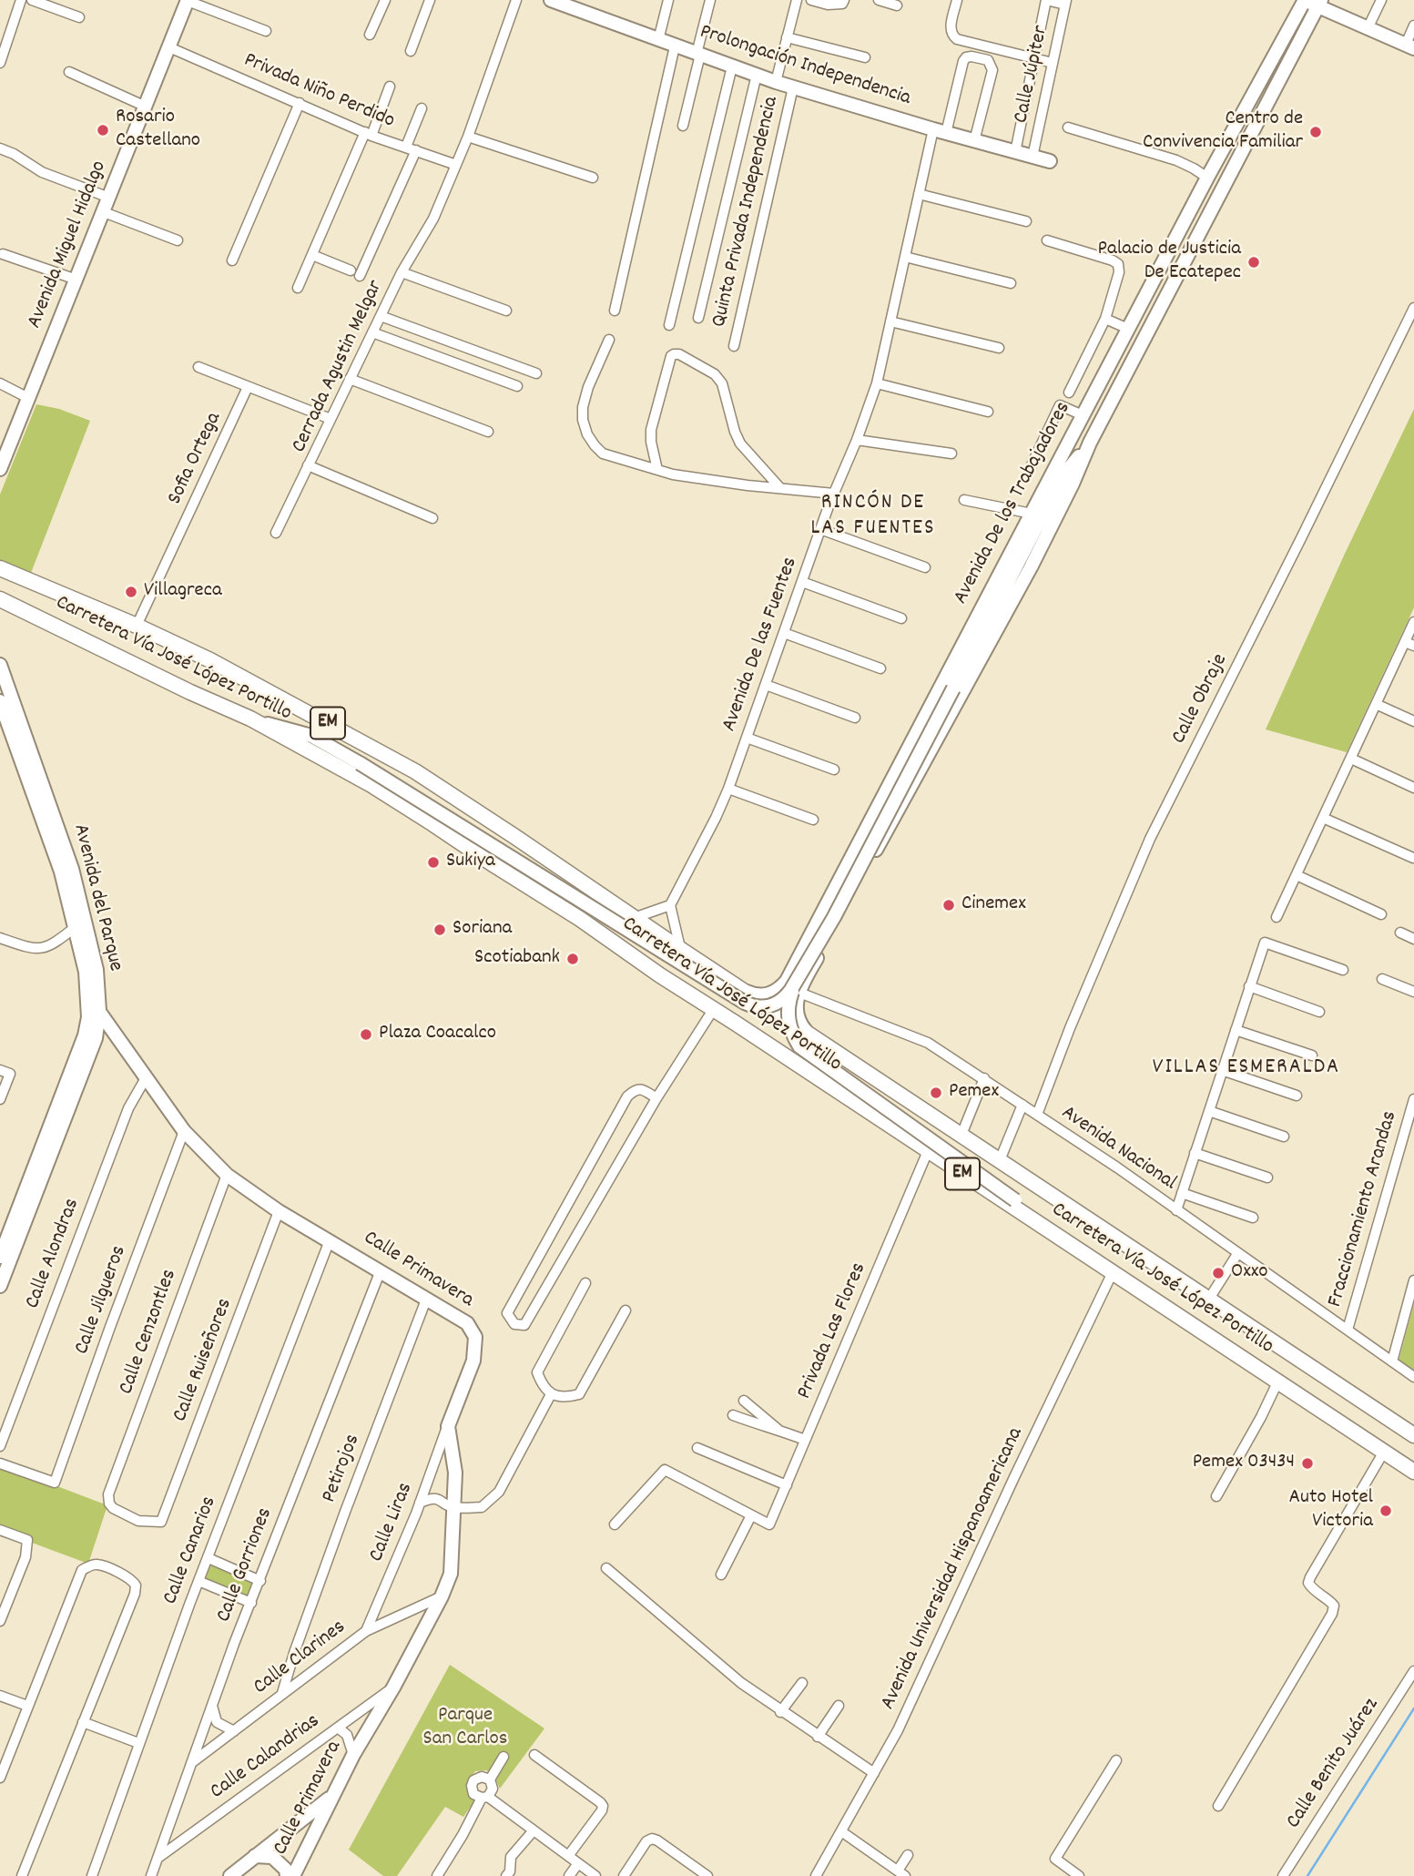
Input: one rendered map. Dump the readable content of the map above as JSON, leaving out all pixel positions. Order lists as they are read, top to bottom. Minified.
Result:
{"streets":{"main road":["Prolongación Independencia","Avenida Miguel Hidalgo","Avenida De los Trabajadores","Carretera Vía José López Portillo","EM","Avenida del Parque","Calle Primavera"],"street":["Calle Júpiter","Privada Niño Perdido","Quinta Privada Independencia","Cerrada Agustin Melgar","Sofia Ortega","Avenida De las Fuentes","Calle Obraje","Avenida Nacional","Fraccionamiento Arandas","Calle Alondras","Calle Jilgueros","Privada Las Flores","Calle Cenzontles","Calle Ruiseñores","Petirojos","Calle Liras","Calle Canarios","Calle Gorriones","Avenida Universidad Hispanoamericana","Calle Clarines","Calle Calandrias","Calle Benito Juárez"]},"crossings":[["Prolongación Independencia","Calle Júpiter"],["Prolongación Independencia","Quinta Privada Independencia"],["Prolongación Independencia","Avenida De las Fuentes"],["Privada Niño Perdido","Avenida Miguel Hidalgo"],["Privada Niño Perdido","Cerrada Agustin Melgar"],["Sofia Ortega","Carretera Vía José López Portillo"],["Avenida De los Trabajadores","Avenida Nacional"],["Carretera Vía José López Portillo","Privada Las Flores"],["Carretera Vía José López Portillo","Avenida Universidad Hispanoamericana"],["Calle Obraje","Avenida Nacional"],["Avenida del Parque","Calle Primavera"],["Avenida Nacional","Fraccionamiento Arandas"],["Calle Alondras","Calle Primavera"],["Calle Primavera","Calle Jilgueros"],["Calle Primavera","Calle Cenzontles"],["Calle Primavera","Calle Ruiseñores"],["Calle Primavera","Petirojos"],["Calle Primavera","Calle Liras"],["Calle Primavera","Calle Canarios"],["Calle Primavera","Calle Gorriones"],["Calle Primavera","Calle Clarines"],["Calle Primavera","Calle Calandrias"],["Calle Cenzontles","Calle Ruiseñores"],["Petirojos","Calle Clarines"],["Calle Liras","Calle Clarines"],["Calle Gorriones","Calle Clarines"],["Calle Gorriones","Calle Calandrias"]],"districts":["RINCÓN DE LAS FUENTES","VILLAS ESMERALDA"],"parks":["Parque San Carlos"],"places":["Rosario Castellano","Centro de Convivencia Familiar","Palacio de Justicia De Ecatepec","Villagreca","Sukiya","Cinemex","Soriana","Scotiabank","Plaza Coacalco","Pemex","Oxxo","Pemex 03434","Auto Hotel Victoria"]}
